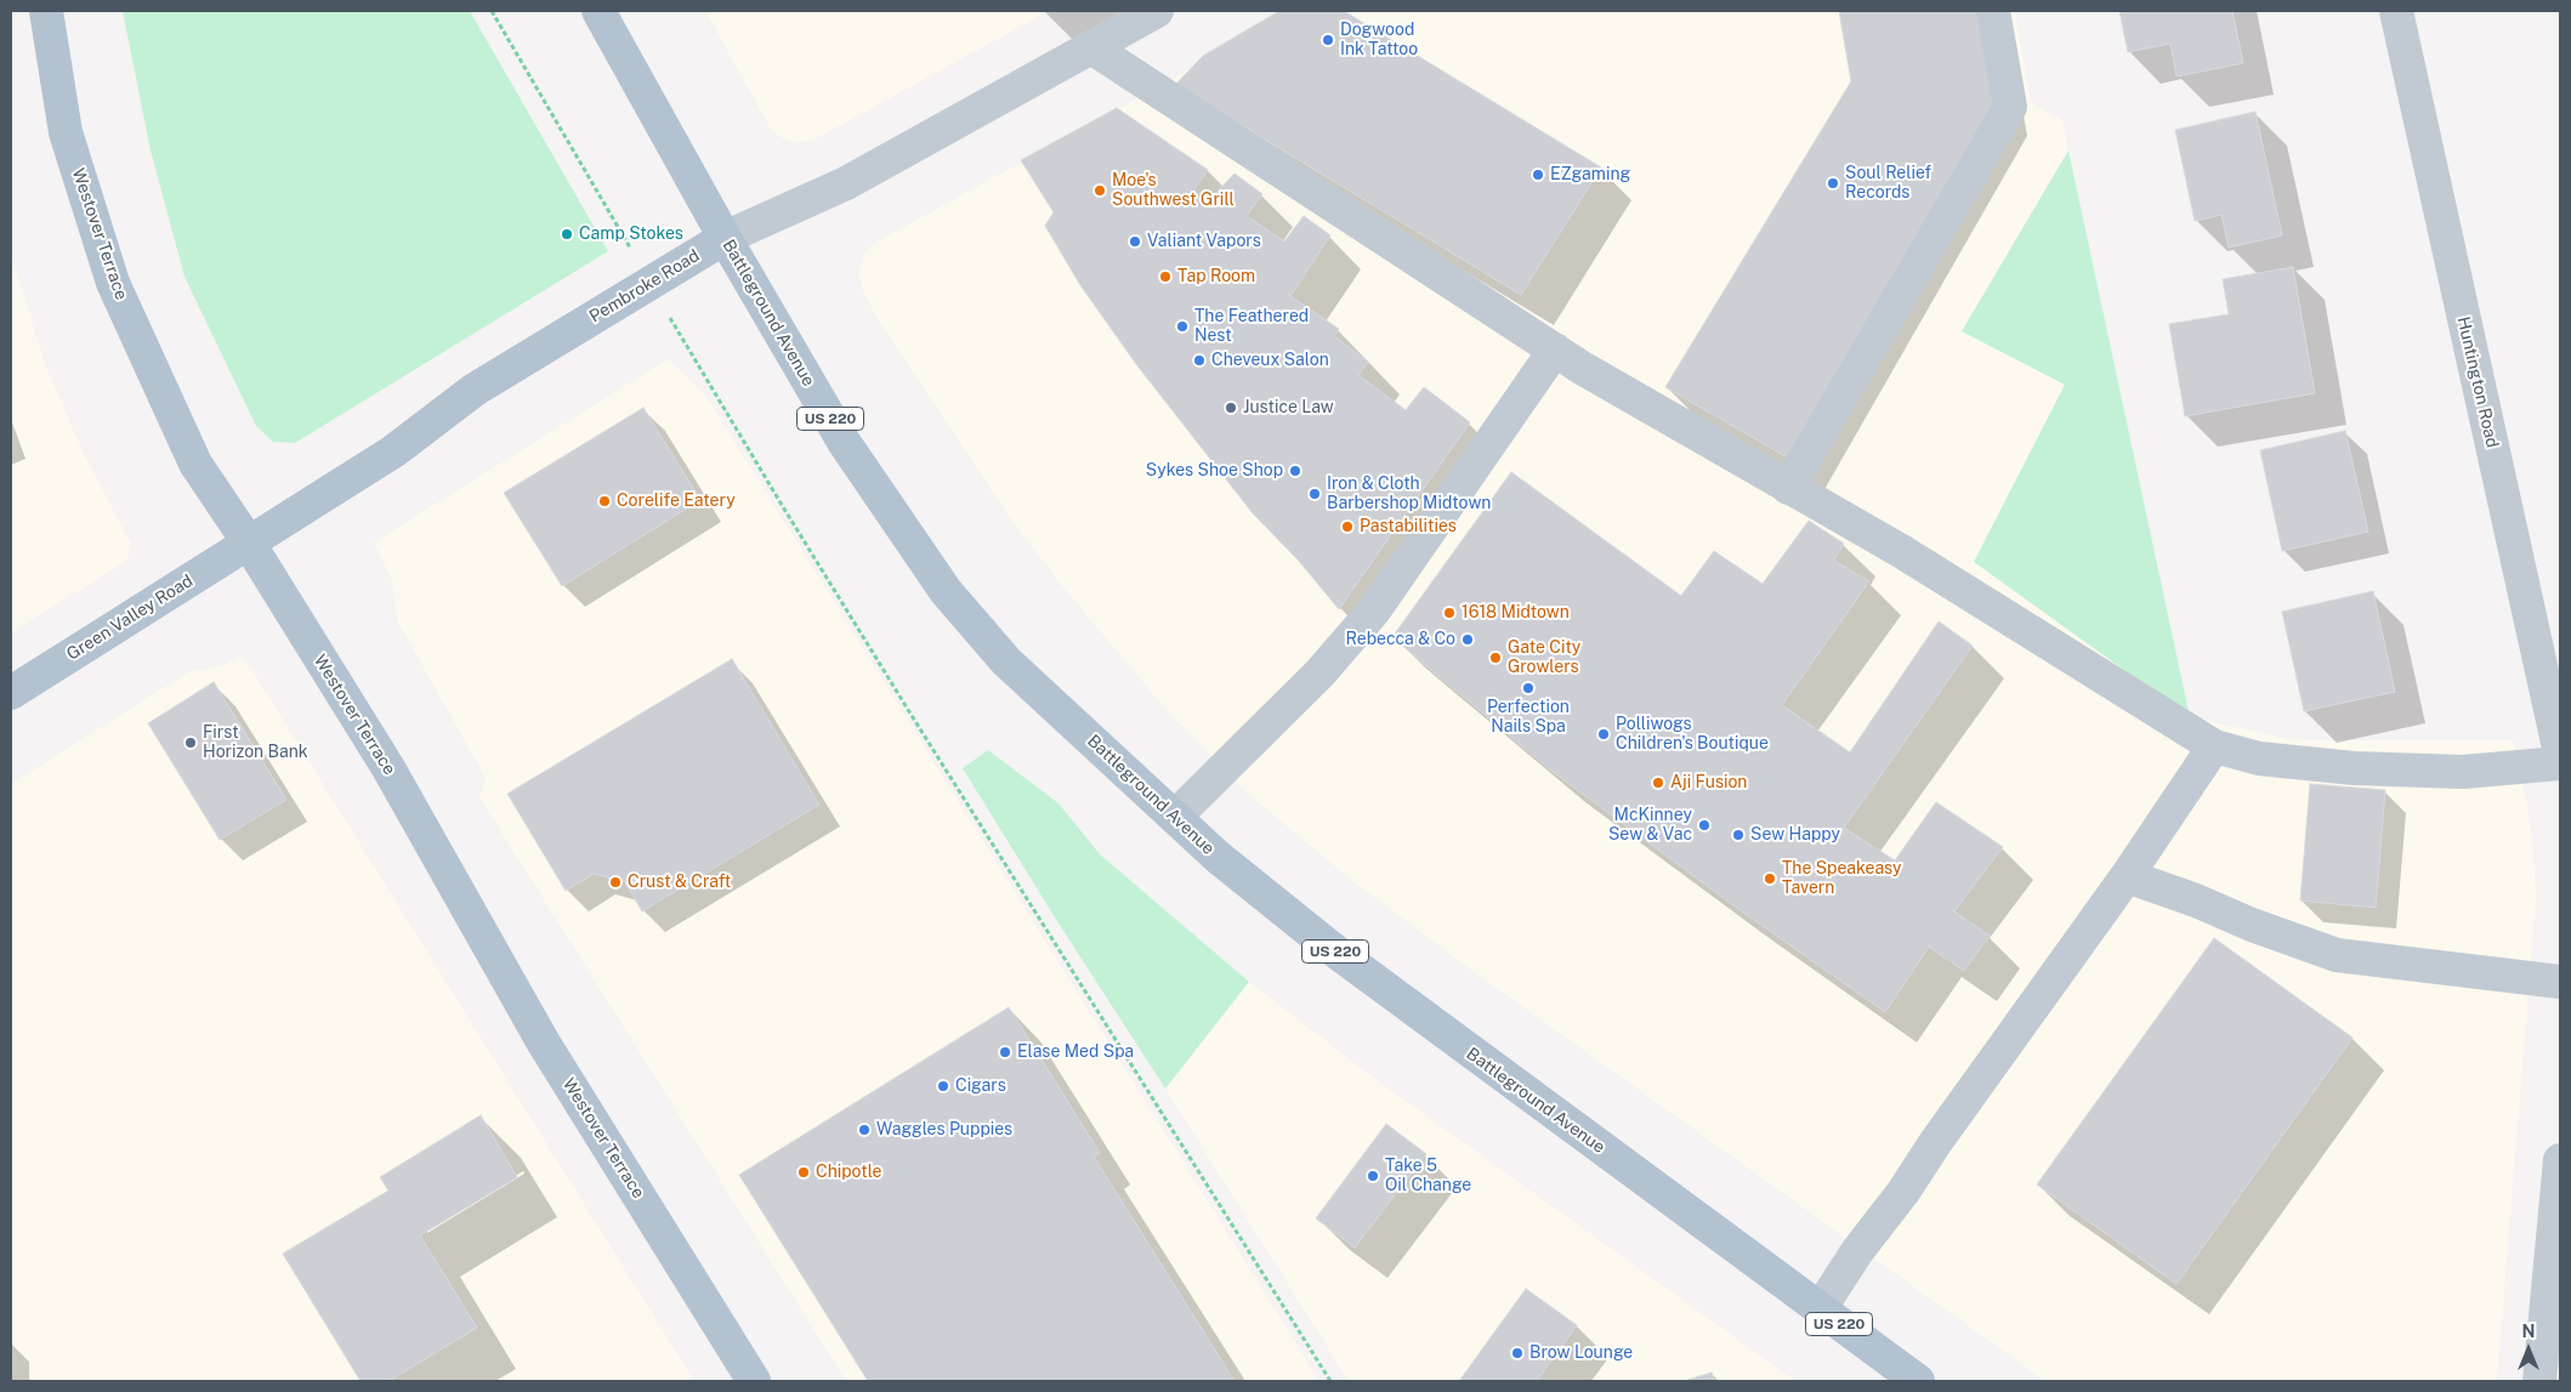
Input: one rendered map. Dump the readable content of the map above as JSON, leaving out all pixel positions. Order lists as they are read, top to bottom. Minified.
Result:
{"streets":{"main road":["Westover Terrace","Pembroke Road","Battleground Avenue","US 220","Green Valley Road"],"street":["Huntington Road"]},"crossings":[["Westover Terrace","Pembroke Road"],["Westover Terrace","Green Valley Road"],["Pembroke Road","Battleground Avenue"],["Pembroke Road","Green Valley Road"]],"places":["Dogwood Ink Tattoo","EZgaming","Soul Relief Records","Moe's Southwest Grill","Camp Stokes","Valiant Vapors","Tap Room","The Feathered Nest","Cheveux Salon","Justice Law","Sykes Shoe Shop","Iron & Cloth Barbershop Midtown","Corelife Eatery","Pastabilities","1618 Midtown","Rebecca & Co","Gate City Growlers","Perfection Nails Spa","Polliwogs Children's Boutique","First Horizon Bank","Aji Fusion","McKinney Sew & Vac","Sew Happy","The Speakeasy Tavern","Crust & Craft","Elase Med Spa","Cigars","Waggles Puppies","Chipotle","Take 5 Oil Change","Brow Lounge"],"north":"top"}
